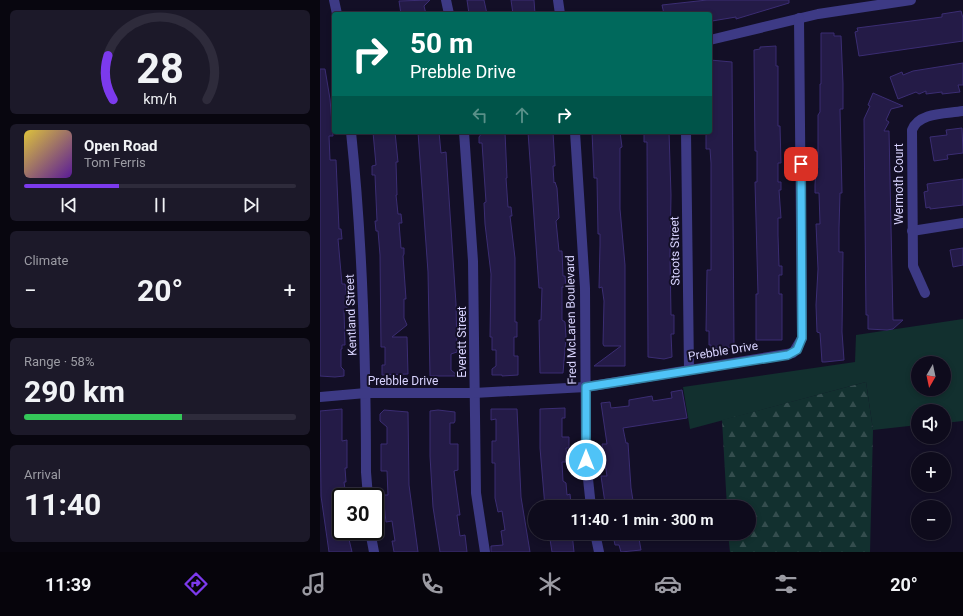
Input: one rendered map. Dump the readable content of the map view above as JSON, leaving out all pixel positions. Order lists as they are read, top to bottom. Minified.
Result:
{"streets":{"street":["Wermoth Court","Stoots Street","Kentland Street","Fred McLaren Boulevard","Everett Street","Prebble Drive"]},"crossings":[["Stoots Street","Prebble Drive"],["Kentland Street","Prebble Drive"],["Fred McLaren Boulevard","Prebble Drive"],["Everett Street","Prebble Drive"]],"north":"bottom","page":{"turn":["50 m","Prebble Drive"],"song":["Open Road","Tom Ferris"],"tile":["Climate",["Range · 58%","290 km"],["Arrival","11:40"]],"heat":["−","20°","+"],"map_buttons":["+","−"],"limit":"30","trip":"11:40 · 1 min · 300 m","tabs":["11:39","20°"],"gauge":["28","km/h"]}}
